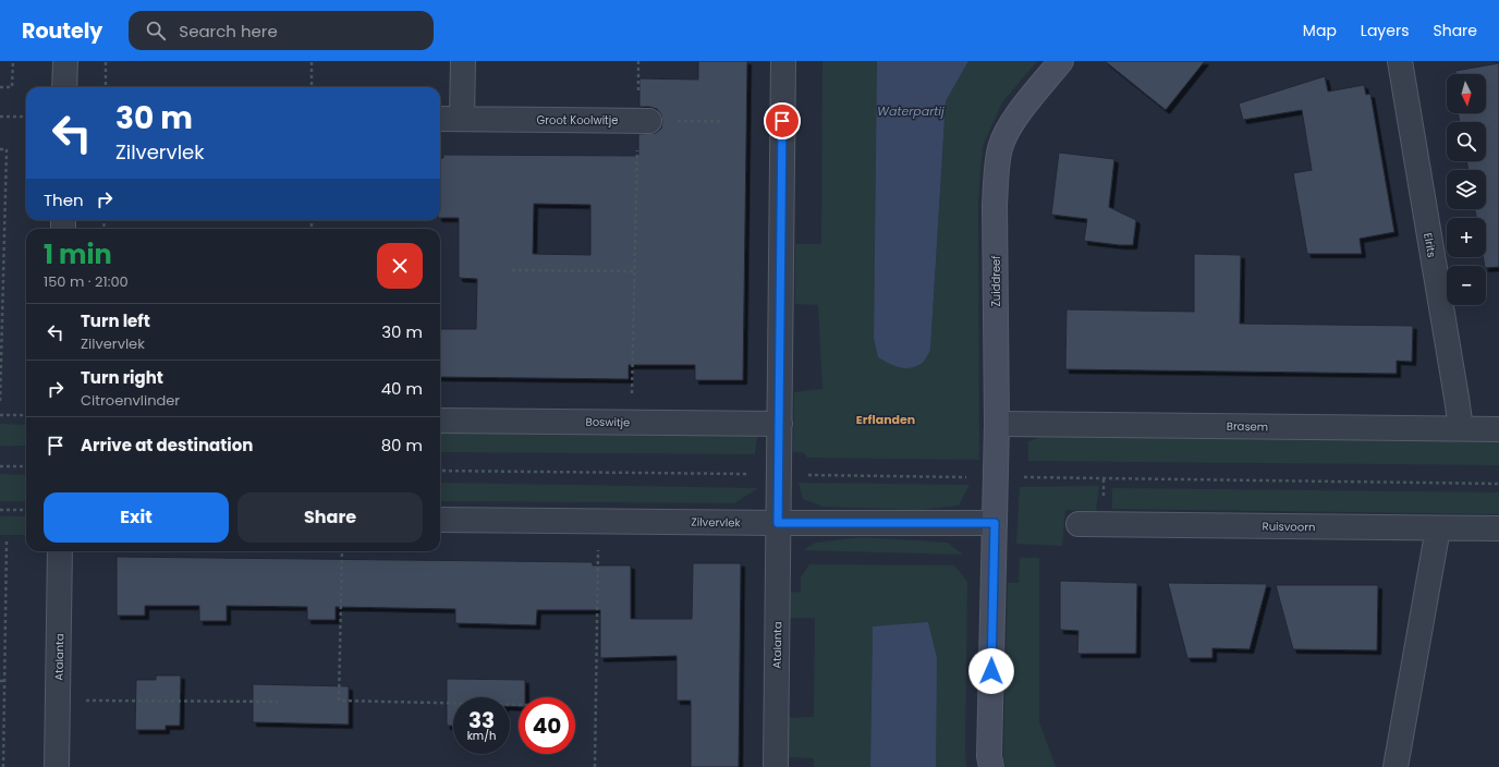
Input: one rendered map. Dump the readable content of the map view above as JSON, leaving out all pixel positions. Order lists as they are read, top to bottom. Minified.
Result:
{"streets":{"street":["Groot Koolwitje","Elrits","Zuiddreef","Boswitje","Brasem","Zilvervlek","Ruisvoorn","Atalanta"]},"crossings":[["Elrits","Brasem"],["Zuiddreef","Brasem"],["Zuiddreef","Zilvervlek"],["Boswitje","Atalanta"],["Zilvervlek","Atalanta"]],"districts":["Erflanden"],"water":["Waterpartij"],"north":"bottom","page":{"header":"Routely","search":"Search here","nav":["Map","Layers","Share"],"map_buttons":["+","−"],"turn":["30 m","Zilvervlek"],"then":"Then","heading":["1 min","150 m · 21:00"],"list":[{"name":"Turn left","note":"Zilvervlek","value":"30 m"},{"name":"Turn right","note":"Citroenvlinder","value":"40 m"},{"name":"Arrive at destination","value":"80 m"}],"buttons":["Exit","Share"],"speed":"33 km/h","limit":"40"}}
